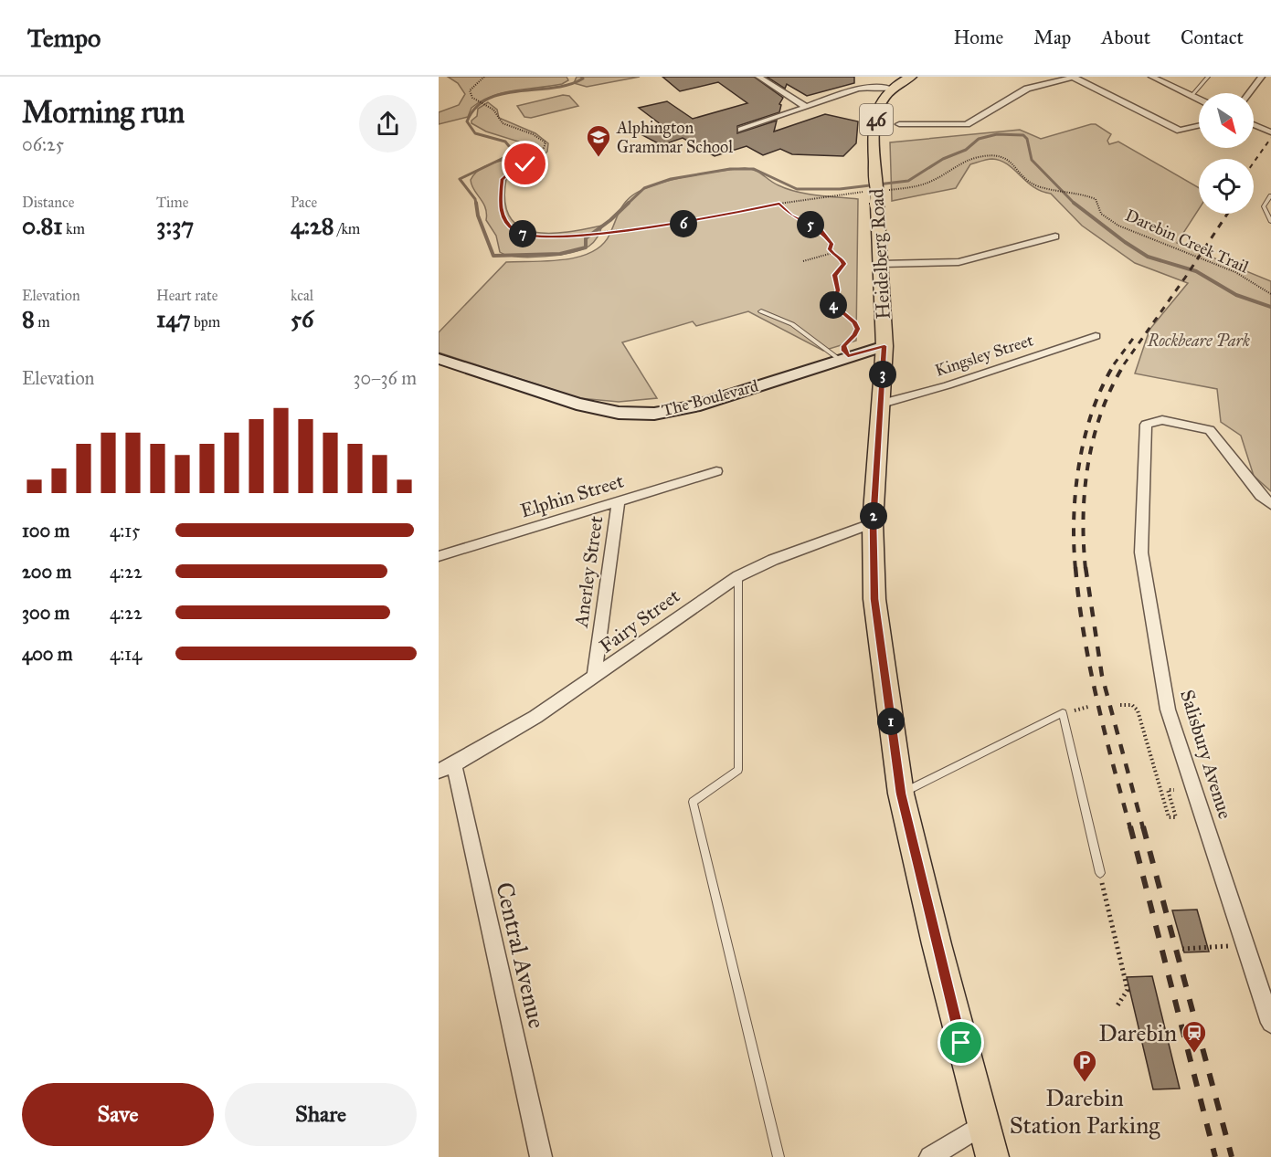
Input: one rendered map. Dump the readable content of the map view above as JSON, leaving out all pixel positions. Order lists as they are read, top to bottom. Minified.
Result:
{"streets":{"main road":["46","Heidelberg Road"],"street":["Kingsley Street","The Boulevard","Elphin Street","Anerley Street","Fairy Street","Salisbury Avenue","Central Avenue"],"path":["Darebin Creek Trail"]},"crossings":[["46","Heidelberg Road"],["Heidelberg Road","Kingsley Street"],["Heidelberg Road","The Boulevard"],["Heidelberg Road","Fairy Street"],["Elphin Street","Anerley Street"],["Anerley Street","Fairy Street"],["Fairy Street","Central Avenue"]],"parks":["Rockbeare Park"],"places":{"school or university":["Alphington Grammar School"],"station":["Darebin"],"parking":["Darebin Station Parking"]},"north":"bottom right","page":{"header":"Tempo","nav":["Home","Map","About","Contact"],"heading":["Morning run","06:25"],"stats":[["Distance","0.81 km"],["Time","3:37"],["Pace","4:28 /km"],["Elevation","8 m"],["Heart rate","147 bpm"],["kcal","56"]],"pins":["6","5","7","4","3","2","1"],"chart":["Elevation","30–36 m"],"list":[{"name":"100 m","note":"4:15"},{"name":"200 m","note":"4:22"},{"name":"300 m","note":"4:22"},{"name":"400 m","note":"4:14"}],"buttons":["Save","Share"]}}
